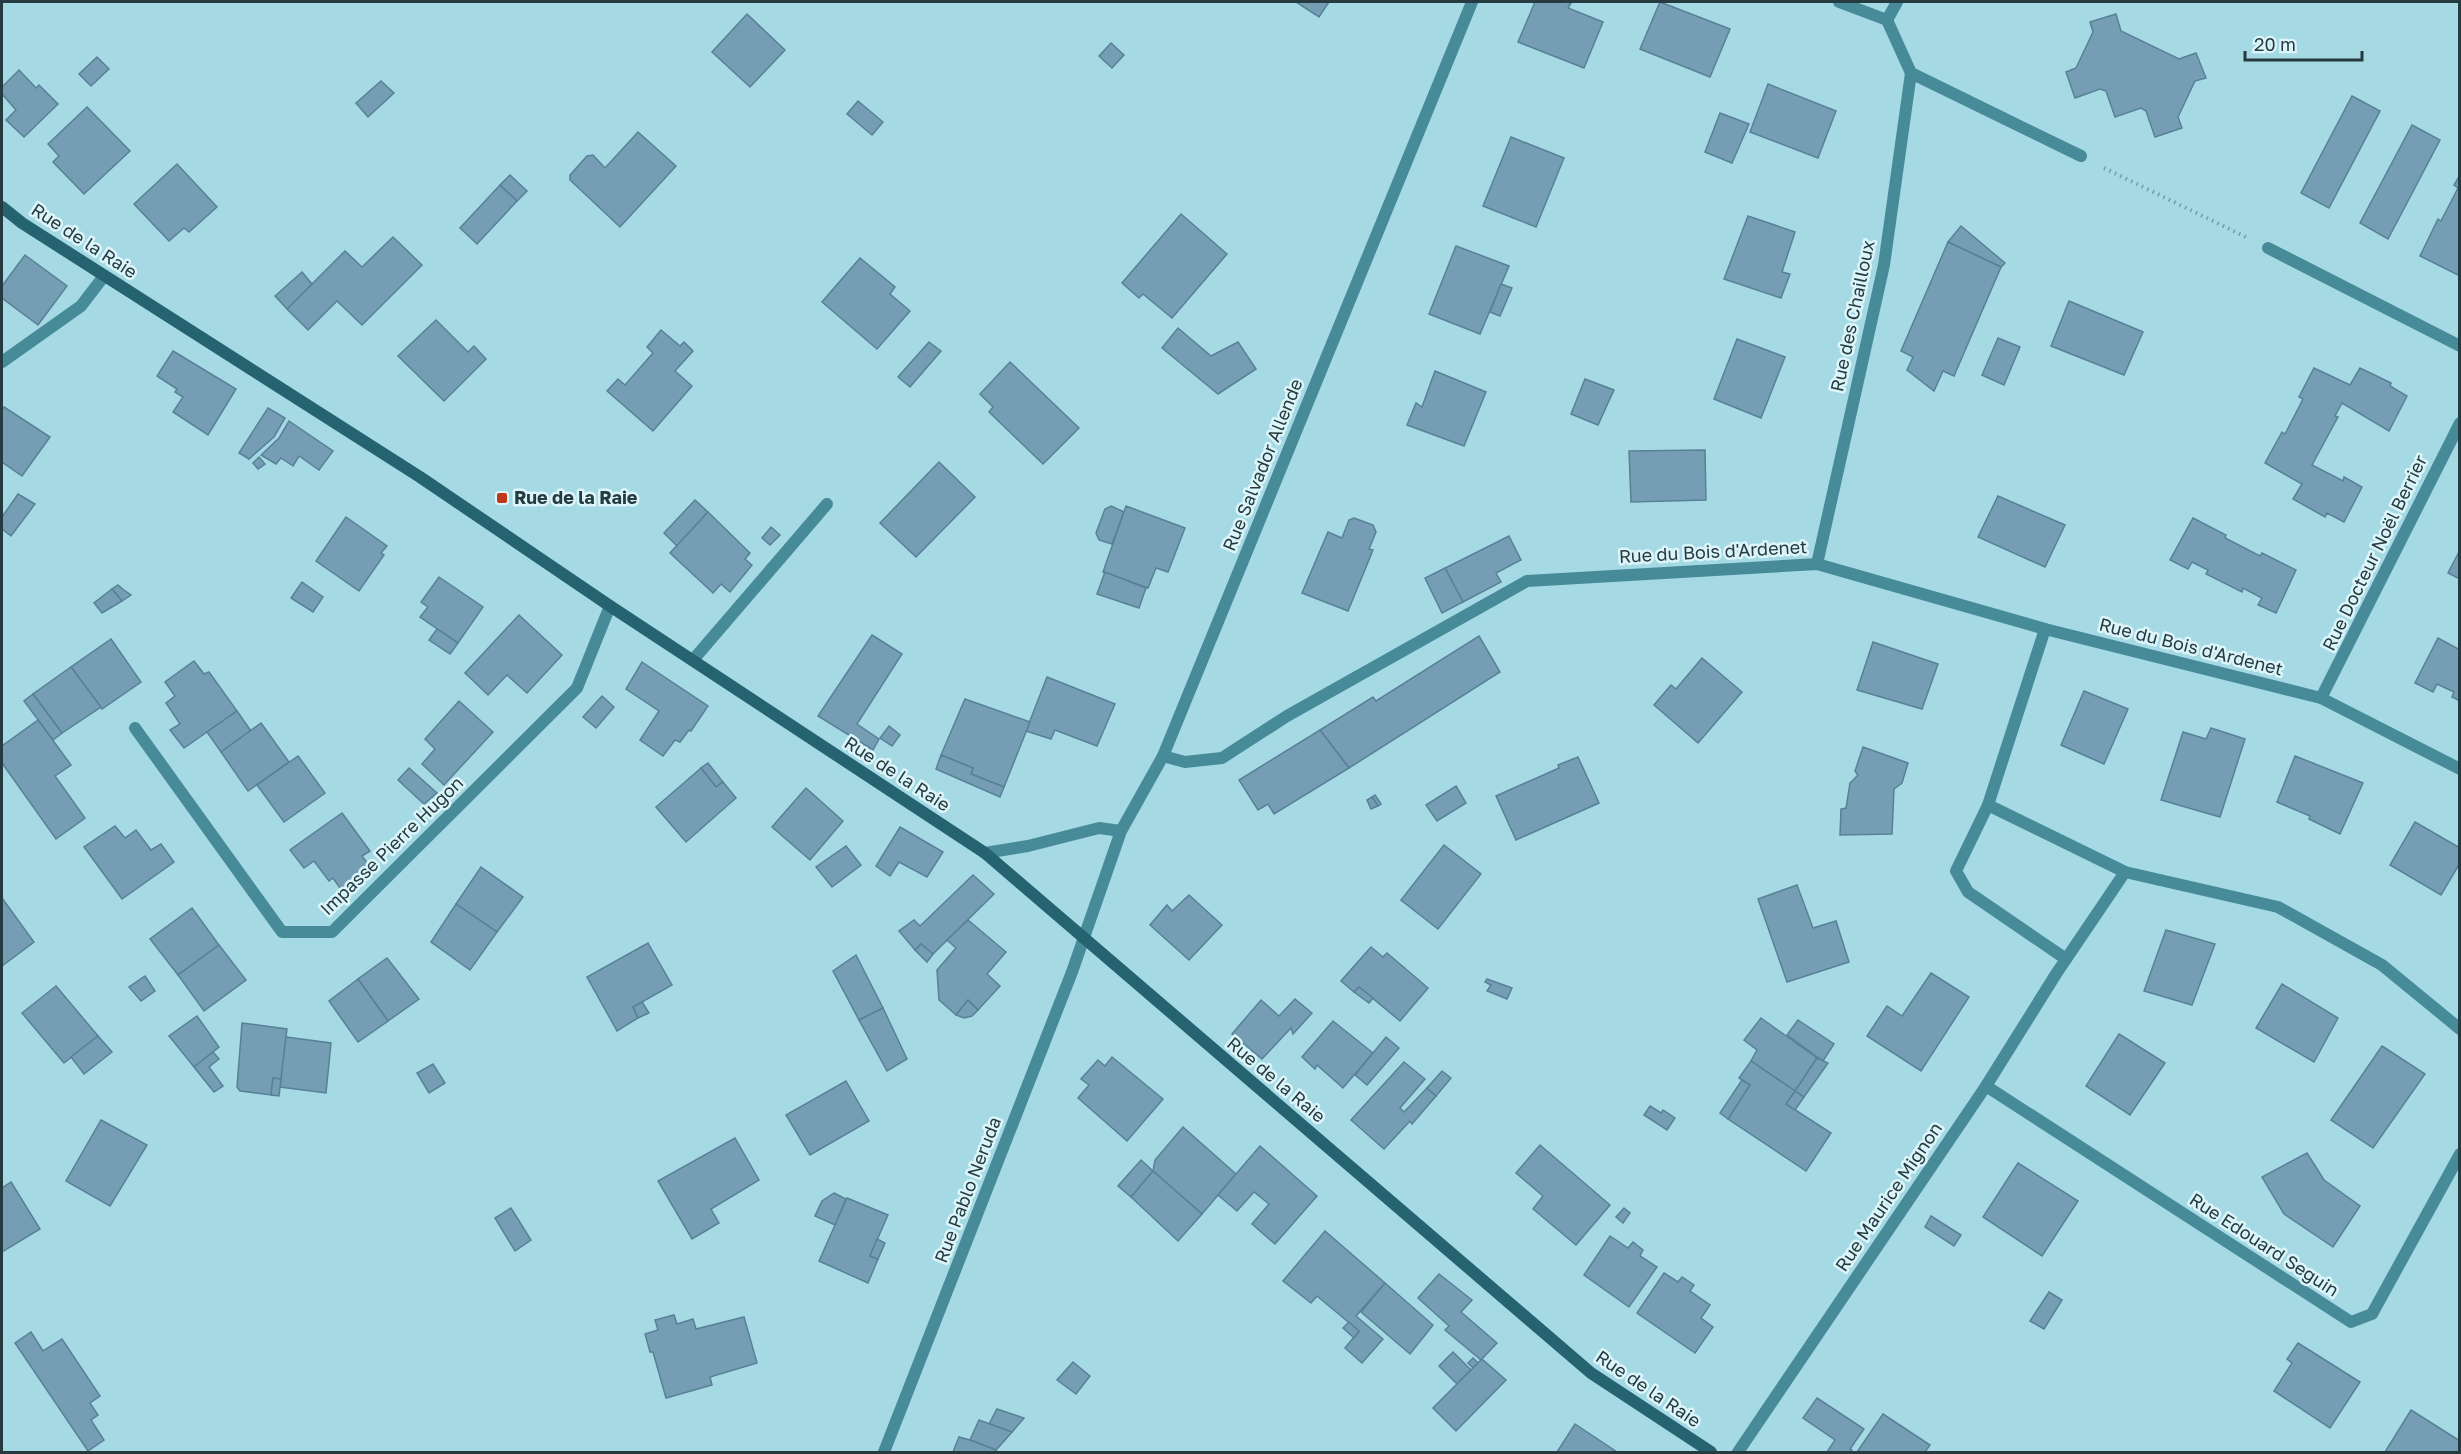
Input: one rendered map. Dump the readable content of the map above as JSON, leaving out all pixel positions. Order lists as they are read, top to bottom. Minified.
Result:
{"streets":{"street":["Rue de la Raie","Rue des Chailloux","Rue Salvador Allende","Rue du Bois d'Ardenet","Rue Docteur Noël Berrier","Impasse Pierre Hugon","Rue Pablo Neruda","Rue Maurice Mignon","Rue Edouard Seguin"]},"crossings":[["Rue de la Raie","Rue Salvador Allende"],["Rue de la Raie","Impasse Pierre Hugon"],["Rue de la Raie","Rue Pablo Neruda"],["Rue des Chailloux","Rue du Bois d'Ardenet"],["Rue Salvador Allende","Rue du Bois d'Ardenet"],["Rue Salvador Allende","Rue Pablo Neruda"],["Rue du Bois d'Ardenet","Rue Docteur Noël Berrier"],["Rue Maurice Mignon","Rue Edouard Seguin"]],"places":{"transit":["Rue de la Raie"]},"scale_bar":"20 m"}
